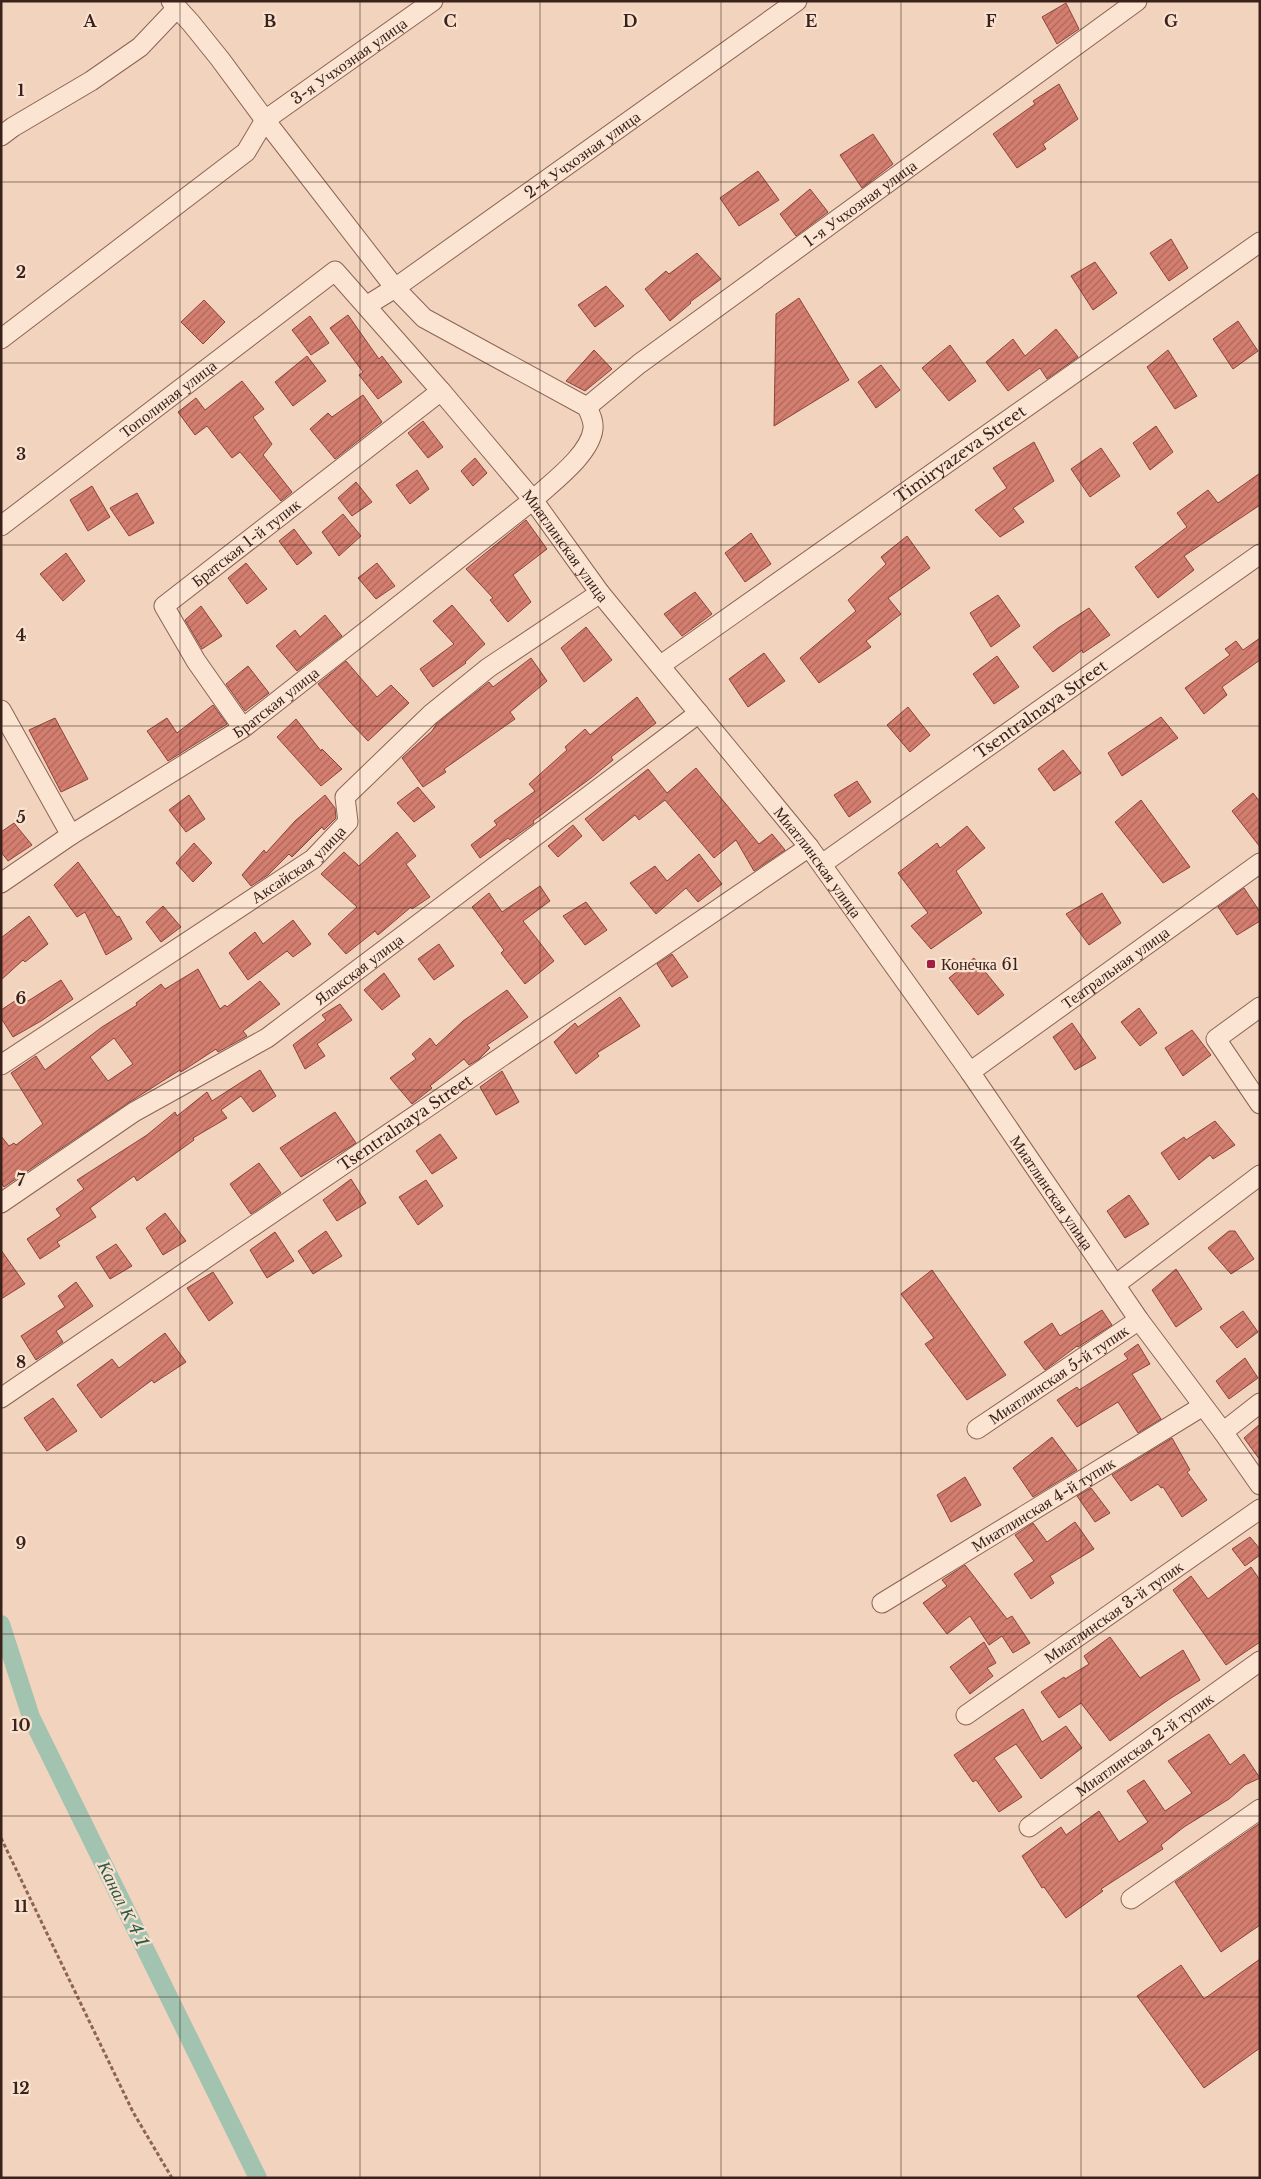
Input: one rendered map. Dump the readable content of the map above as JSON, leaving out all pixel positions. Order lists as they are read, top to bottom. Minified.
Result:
{"streets":{"street":["3-я Учхозная улица","2-я Учхозная улица","1-я Учхозная улица","Тополиная улица","Timiryazeva Street","Братская 1-й тупик","Миатлинская улица","Братская улица","Tsentralnaya Street","Аксайская улица","Театральная улица","Ялакская улица","Миатлинская 5-й тупик","Миатлинская 4-й тупик","Миатлинская 3-й тупик","Миатлинская 2-й тупик"]},"crossings":[["2-я Учхозная улица","Миатлинская улица"],["1-я Учхозная улица","Братская улица"],["Тополиная улица","Миатлинская улица"],["Timiryazeva Street","Миатлинская улица"],["Братская 1-й тупик","Миатлинская улица"],["Братская 1-й тупик","Братская улица"],["Миатлинская улица","Братская улица"],["Миатлинская улица","Tsentralnaya Street"],["Миатлинская улица","Аксайская улица"],["Миатлинская улица","Театральная улица"],["Миатлинская улица","Ялакская улица"],["Миатлинская улица","Миатлинская 5-й тупик"],["Миатлинская улица","Миатлинская 4-й тупик"]],"water":["Канал К 4 1"],"places":{"transit":["Конечка 61"]},"grid":{"columns":["A","B","C","D","E","F","G"],"rows":["1","2","3","4","5","6","7","8","9","10","11","12"]}}
